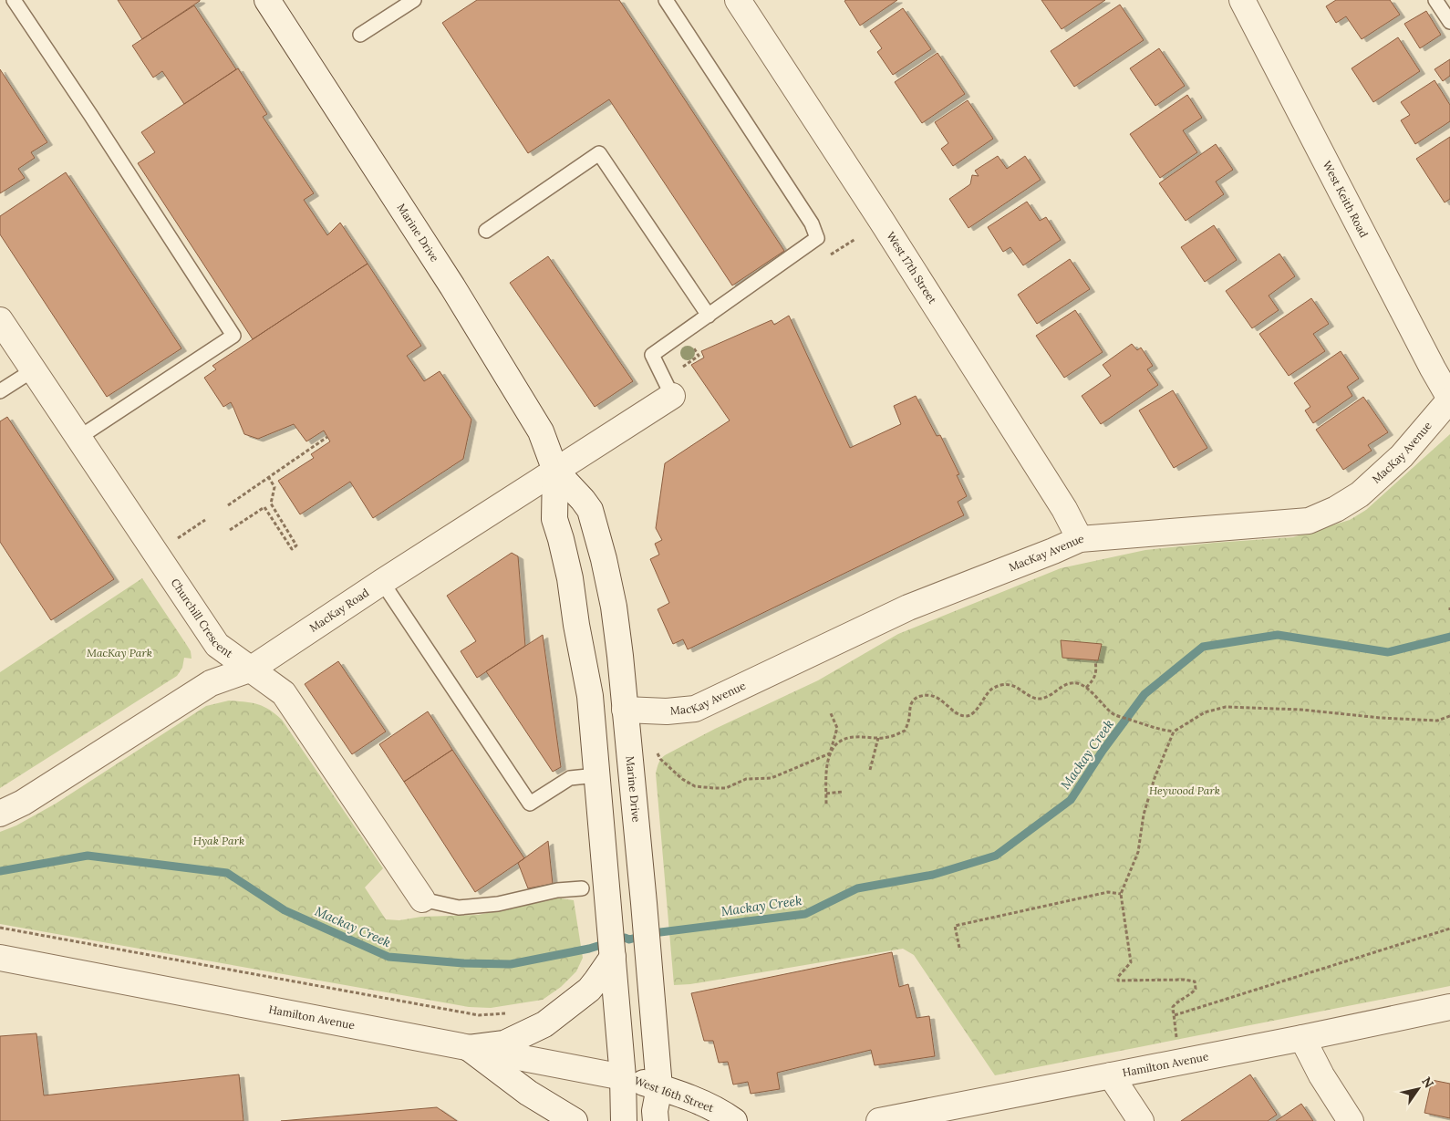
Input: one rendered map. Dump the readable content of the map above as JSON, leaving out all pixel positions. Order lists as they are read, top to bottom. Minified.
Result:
{"streets":{"street":["West Keith Road","Marine Drive","West 17th Street","MacKay Avenue","MacKay Road","Churchill Crescent","Hamilton Avenue","West 16th Street"]},"crossings":[["West Keith Road","MacKay Avenue"],["Marine Drive","MacKay Avenue"],["Marine Drive","MacKay Road"],["Marine Drive","Hamilton Avenue"],["Marine Drive","West 16th Street"],["West 17th Street","MacKay Avenue"],["MacKay Road","Churchill Crescent"],["Hamilton Avenue","West 16th Street"]],"water":["Mackay Creek"],"parks":["MacKay Park","Heywood Park","Hyak Park"],"north":"top right"}
